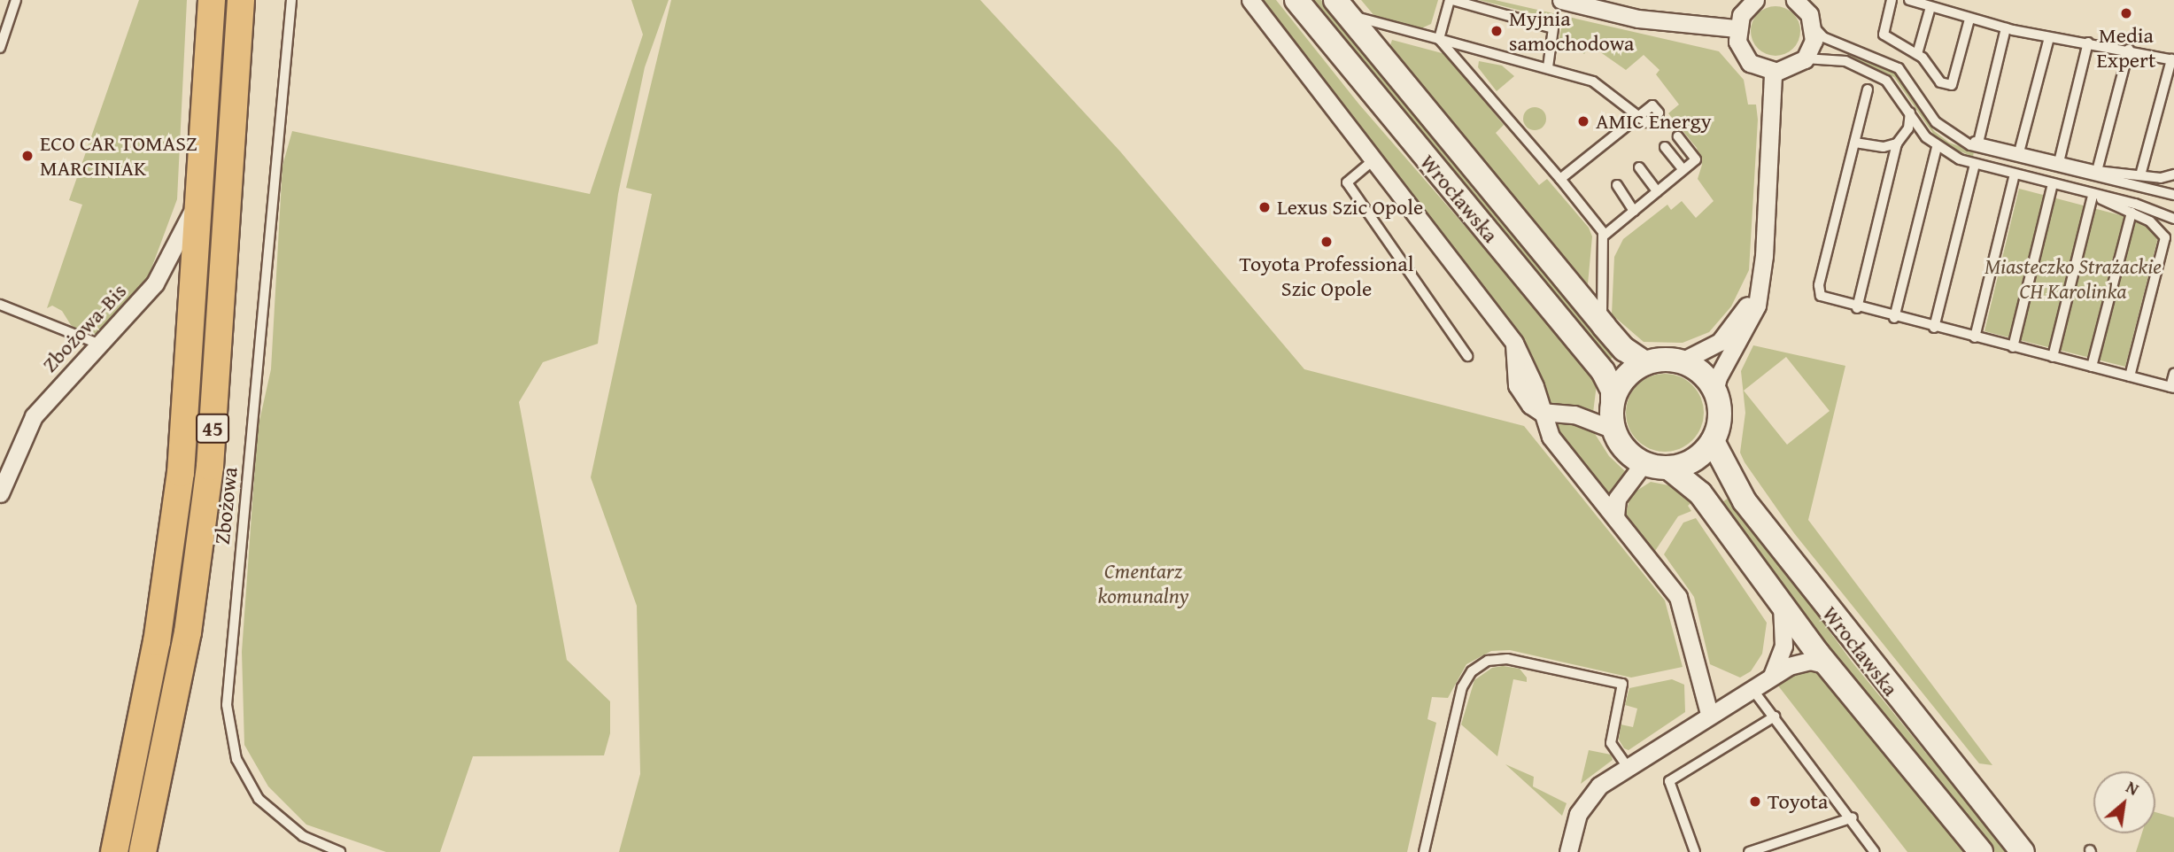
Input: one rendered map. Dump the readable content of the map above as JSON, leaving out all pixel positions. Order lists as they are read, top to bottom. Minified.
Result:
{"streets":{"main road":["Wrocławska","45"],"street":["Zbożowa-Bis"],"lane":["Zbożowa"]},"crossings":[["Zbożowa-Bis","45"]],"parks":["Miasteczko Strażackie CH Karolinka","Cmentarz komunalny"],"places":["Media Expert","Myjnia samochodowa","AMIC Energy","ECO CAR TOMASZ MARCINIAK","Lexus Szic Opole","Toyota Professional Szic Opole","Toyota"],"north":"top right"}
